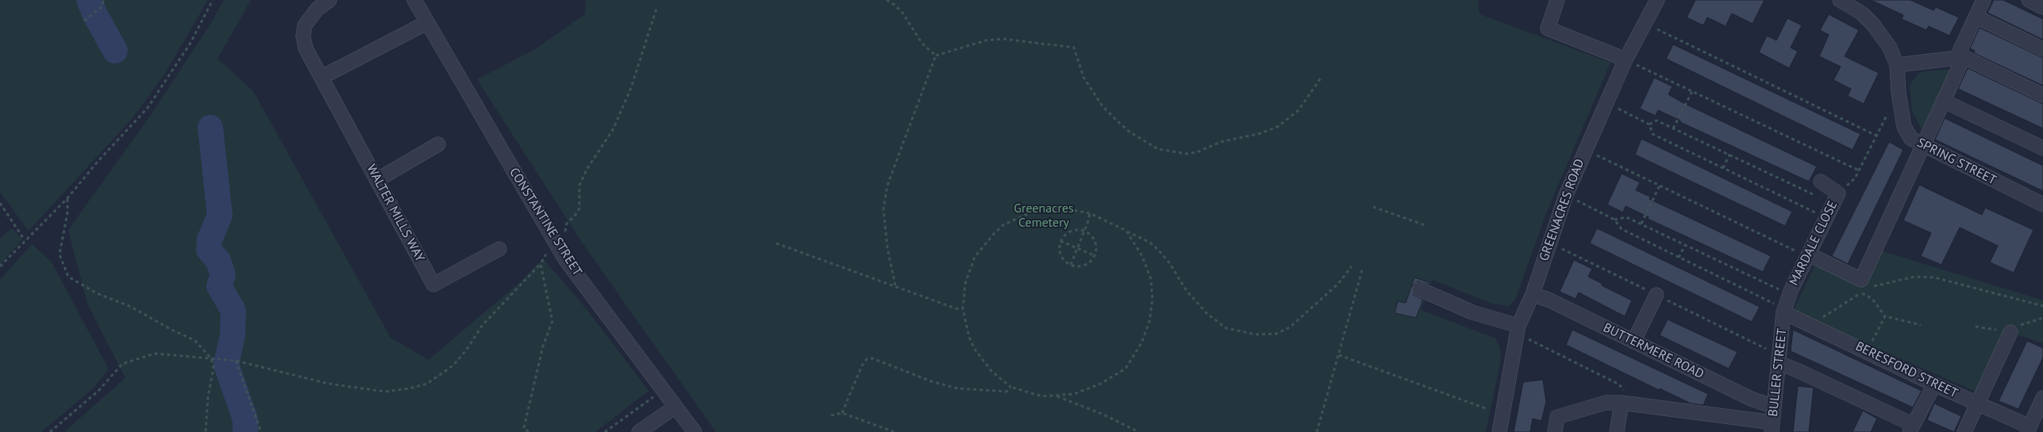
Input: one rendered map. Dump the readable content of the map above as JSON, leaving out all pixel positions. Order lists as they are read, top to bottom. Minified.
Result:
{"streets":{"street":["SPRING STREET","GREENACRES ROAD","WALTER MILLS WAY","CONSTANTINE STREET","MARDALE CLOSE","BUTTERMERE ROAD","BERESFORD STREET","BULLER STREET"]},"crossings":[["GREENACRES ROAD","BUTTERMERE ROAD"],["MARDALE CLOSE","BERESFORD STREET"],["MARDALE CLOSE","BULLER STREET"],["BUTTERMERE ROAD","BULLER STREET"],["BERESFORD STREET","BULLER STREET"]],"parks":["Greenacres Cemetery"]}
